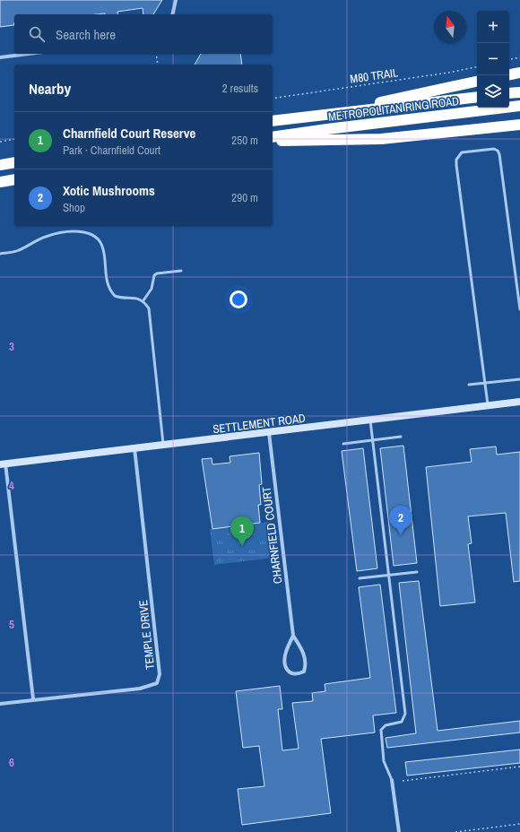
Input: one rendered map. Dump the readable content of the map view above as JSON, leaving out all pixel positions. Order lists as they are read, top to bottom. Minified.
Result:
{"streets":{"highway":["METROPOLITAN RING ROAD"],"main road":["SETTLEMENT ROAD"],"street":["CHARNFIELD COURT","TEMPLE DRIVE"],"path":["M80 TRAIL"]},"crossings":[["SETTLEMENT ROAD","CHARNFIELD COURT"],["SETTLEMENT ROAD","TEMPLE DRIVE"]],"north":"top","page":{"map_buttons":["+","−"],"search":"Search here","heading":["Nearby","2 results"],"list":[{"mark":"1","name":"Charnfield Court Reserve","note":"Park · Charnfield Court","value":"250 m"},{"mark":"2","name":"Xotic Mushrooms","note":"Shop","value":"290 m"}],"pins":["2","1"]},"grid":{"rows":["3","4","5","6"]}}
